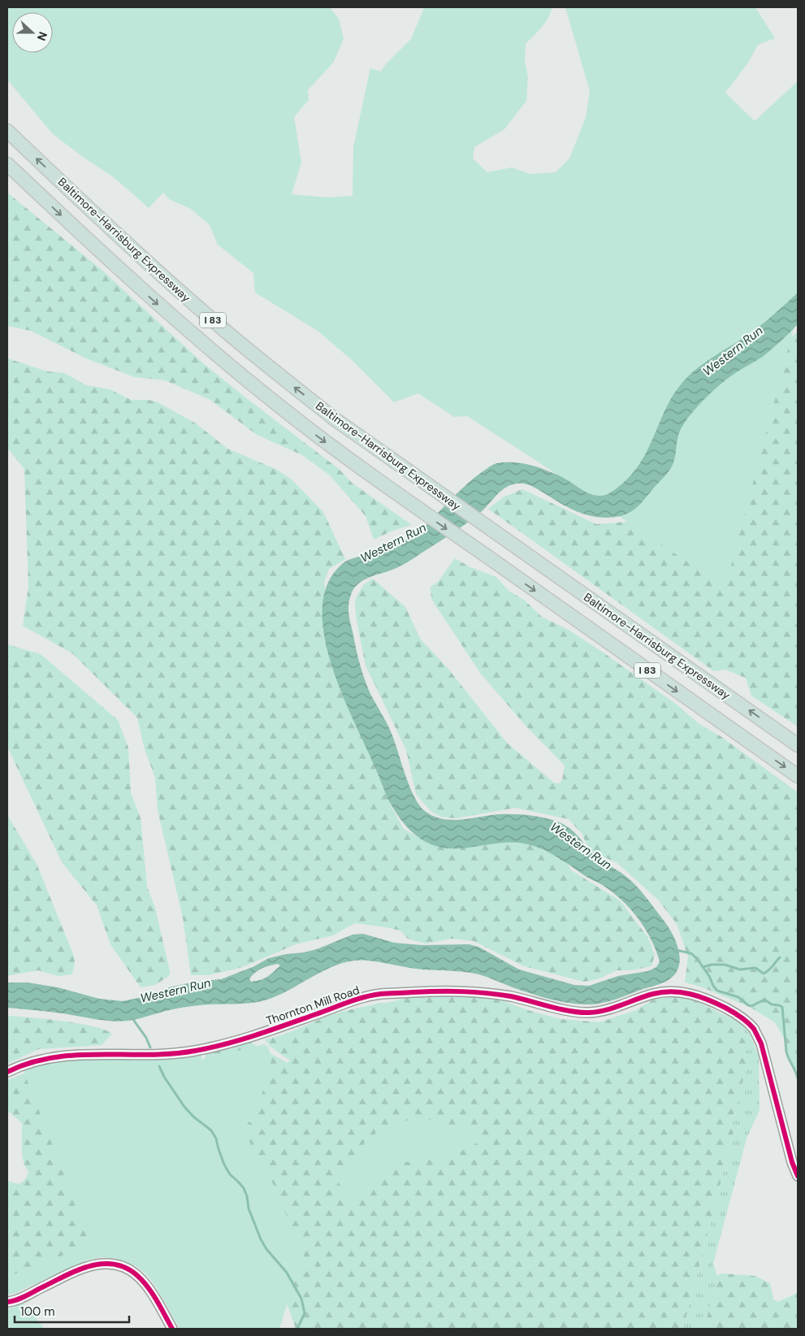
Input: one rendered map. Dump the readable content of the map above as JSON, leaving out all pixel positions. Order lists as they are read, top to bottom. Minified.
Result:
{"streets":{"highway":["Baltimore-Harrisburg Expressway","I 83"],"street":["Thornton Mill Road"]},"water":["Western Run"],"scale_bar":"100 m","north":"right"}
